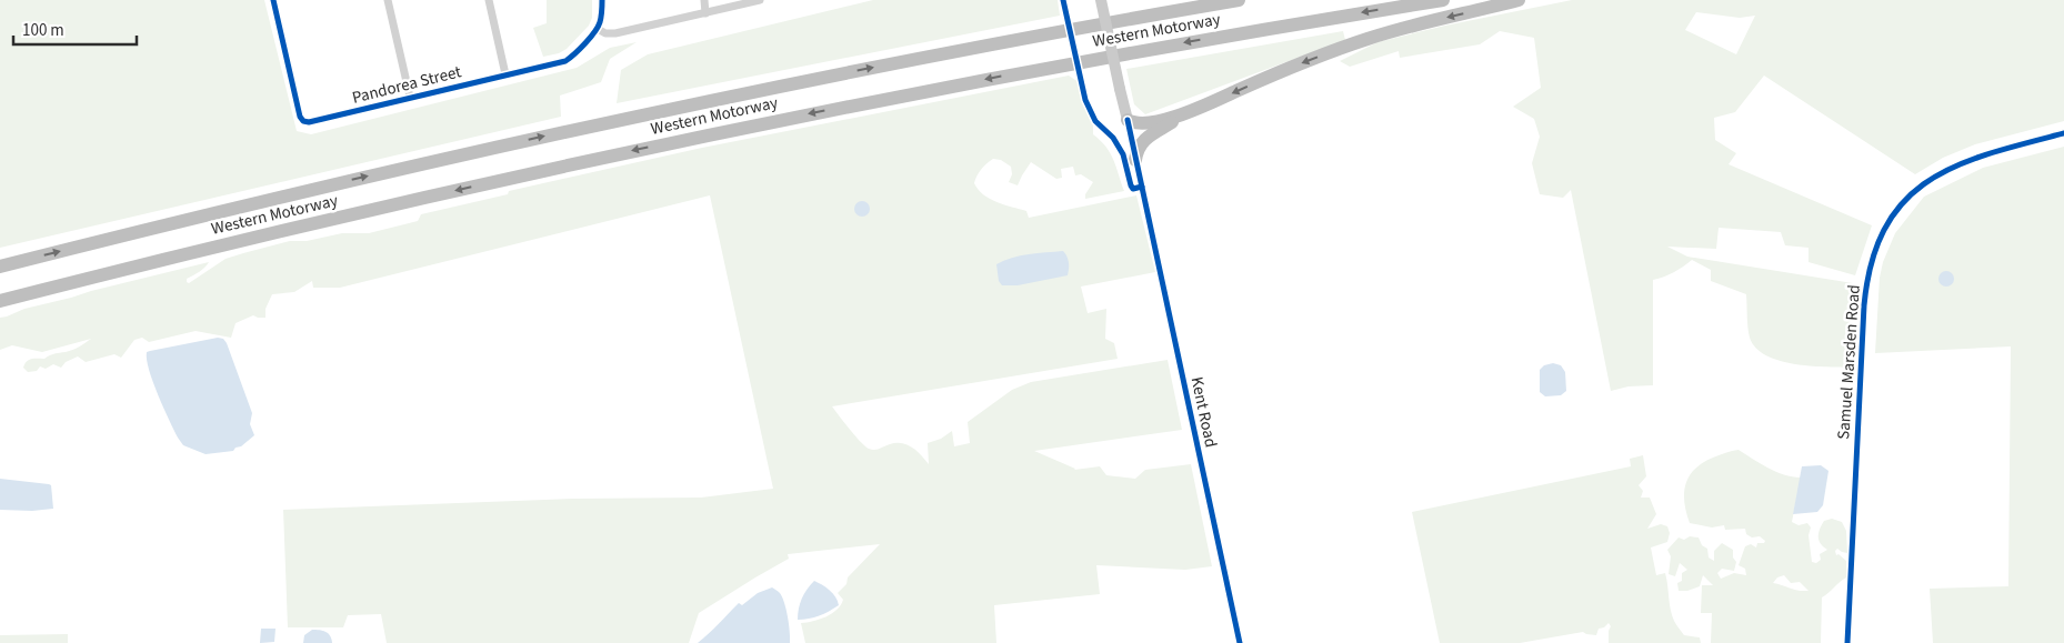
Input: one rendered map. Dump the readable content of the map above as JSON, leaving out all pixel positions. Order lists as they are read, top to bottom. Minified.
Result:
{"streets":{"highway":["Western Motorway"],"main road":["Kent Road"],"street":["Pandorea Street","Samuel Marsden Road"]},"scale_bar":"100 m"}
